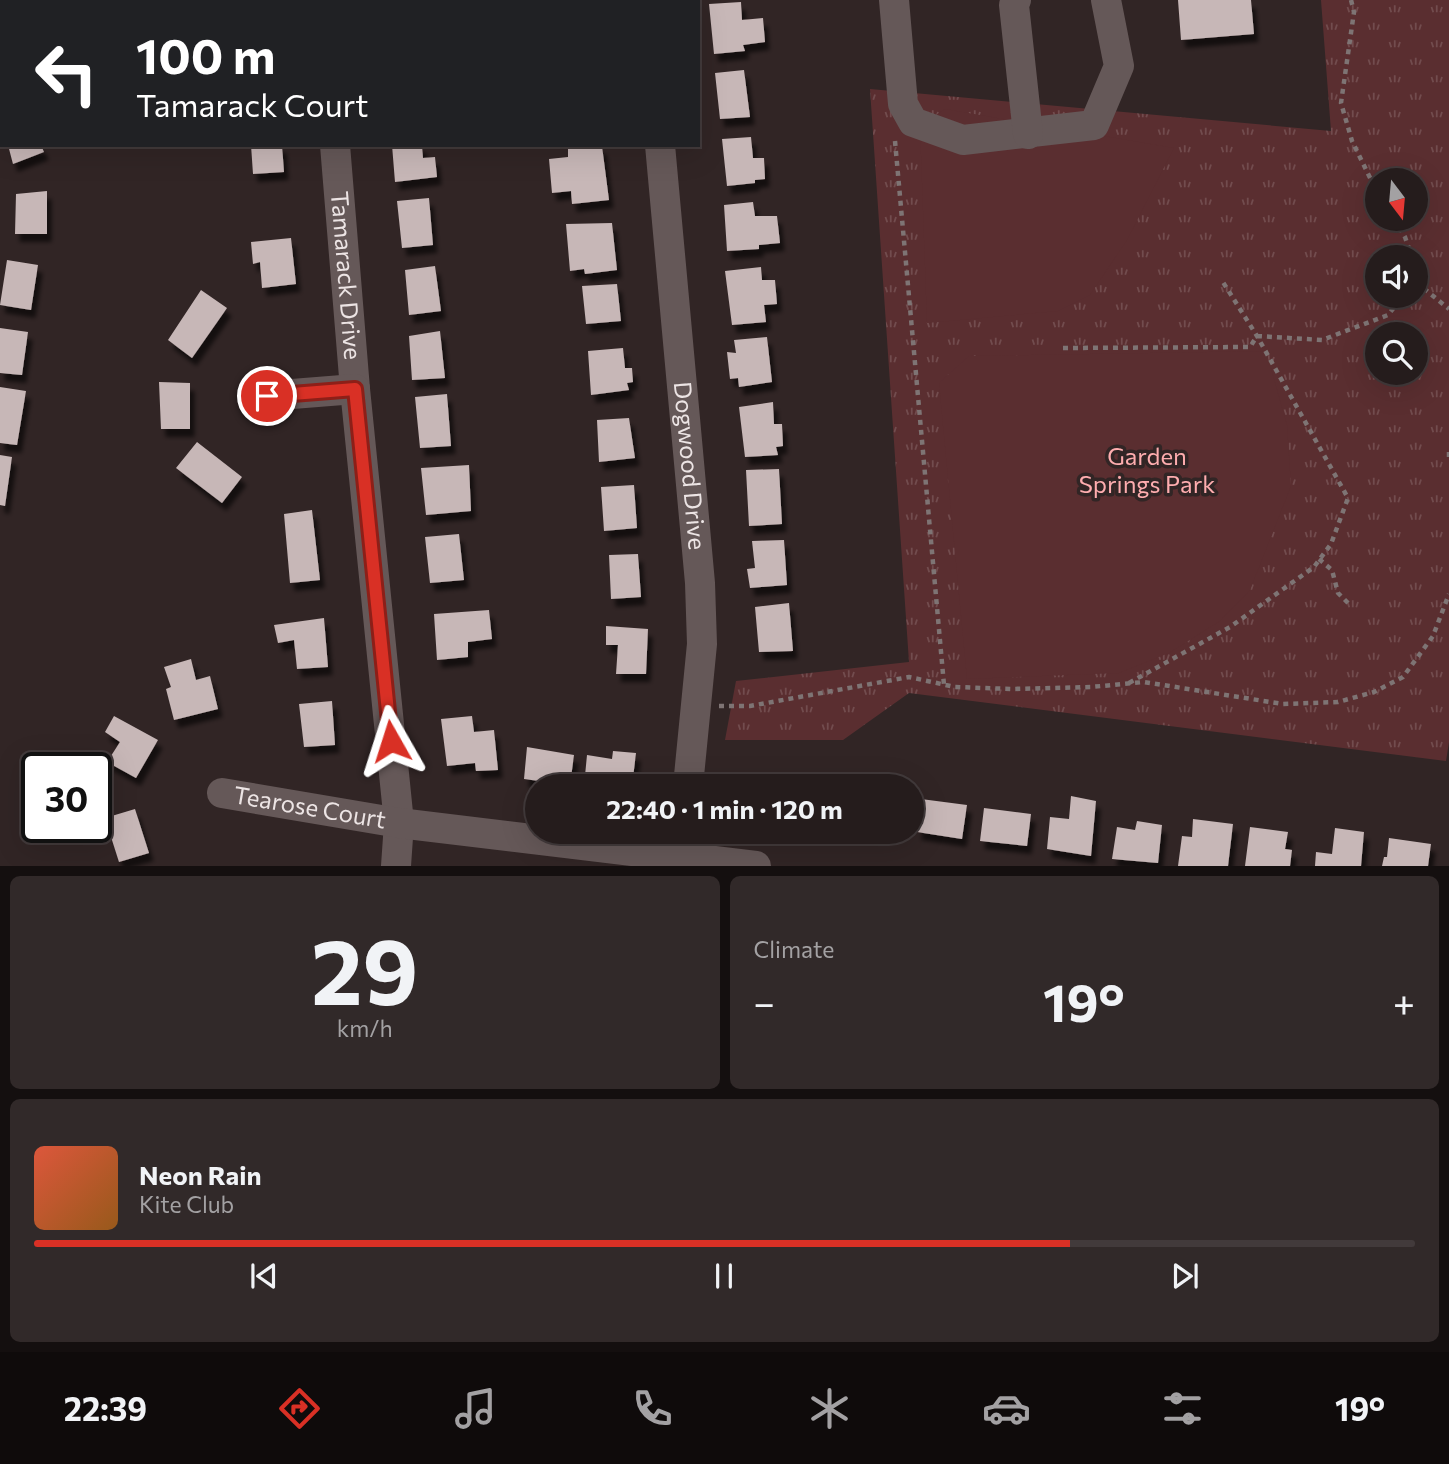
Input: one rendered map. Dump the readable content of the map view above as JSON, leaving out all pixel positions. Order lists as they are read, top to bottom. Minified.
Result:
{"streets":{"street":["Tamarack Drive","Dogwood Drive","Tearose Court"]},"crossings":[["Tamarack Drive","Tearose Court"]],"parks":["Garden Springs Park"],"north":"bottom","page":{"turn":["100 m","Tamarack Court"],"limit":"30","trip":"22:40 · 1 min · 120 m","tile":[["29","km/h"],"Climate"],"heat":["−","19°","+"],"song":["Neon Rain","Kite Club"],"tabs":["22:39","19°"]}}
